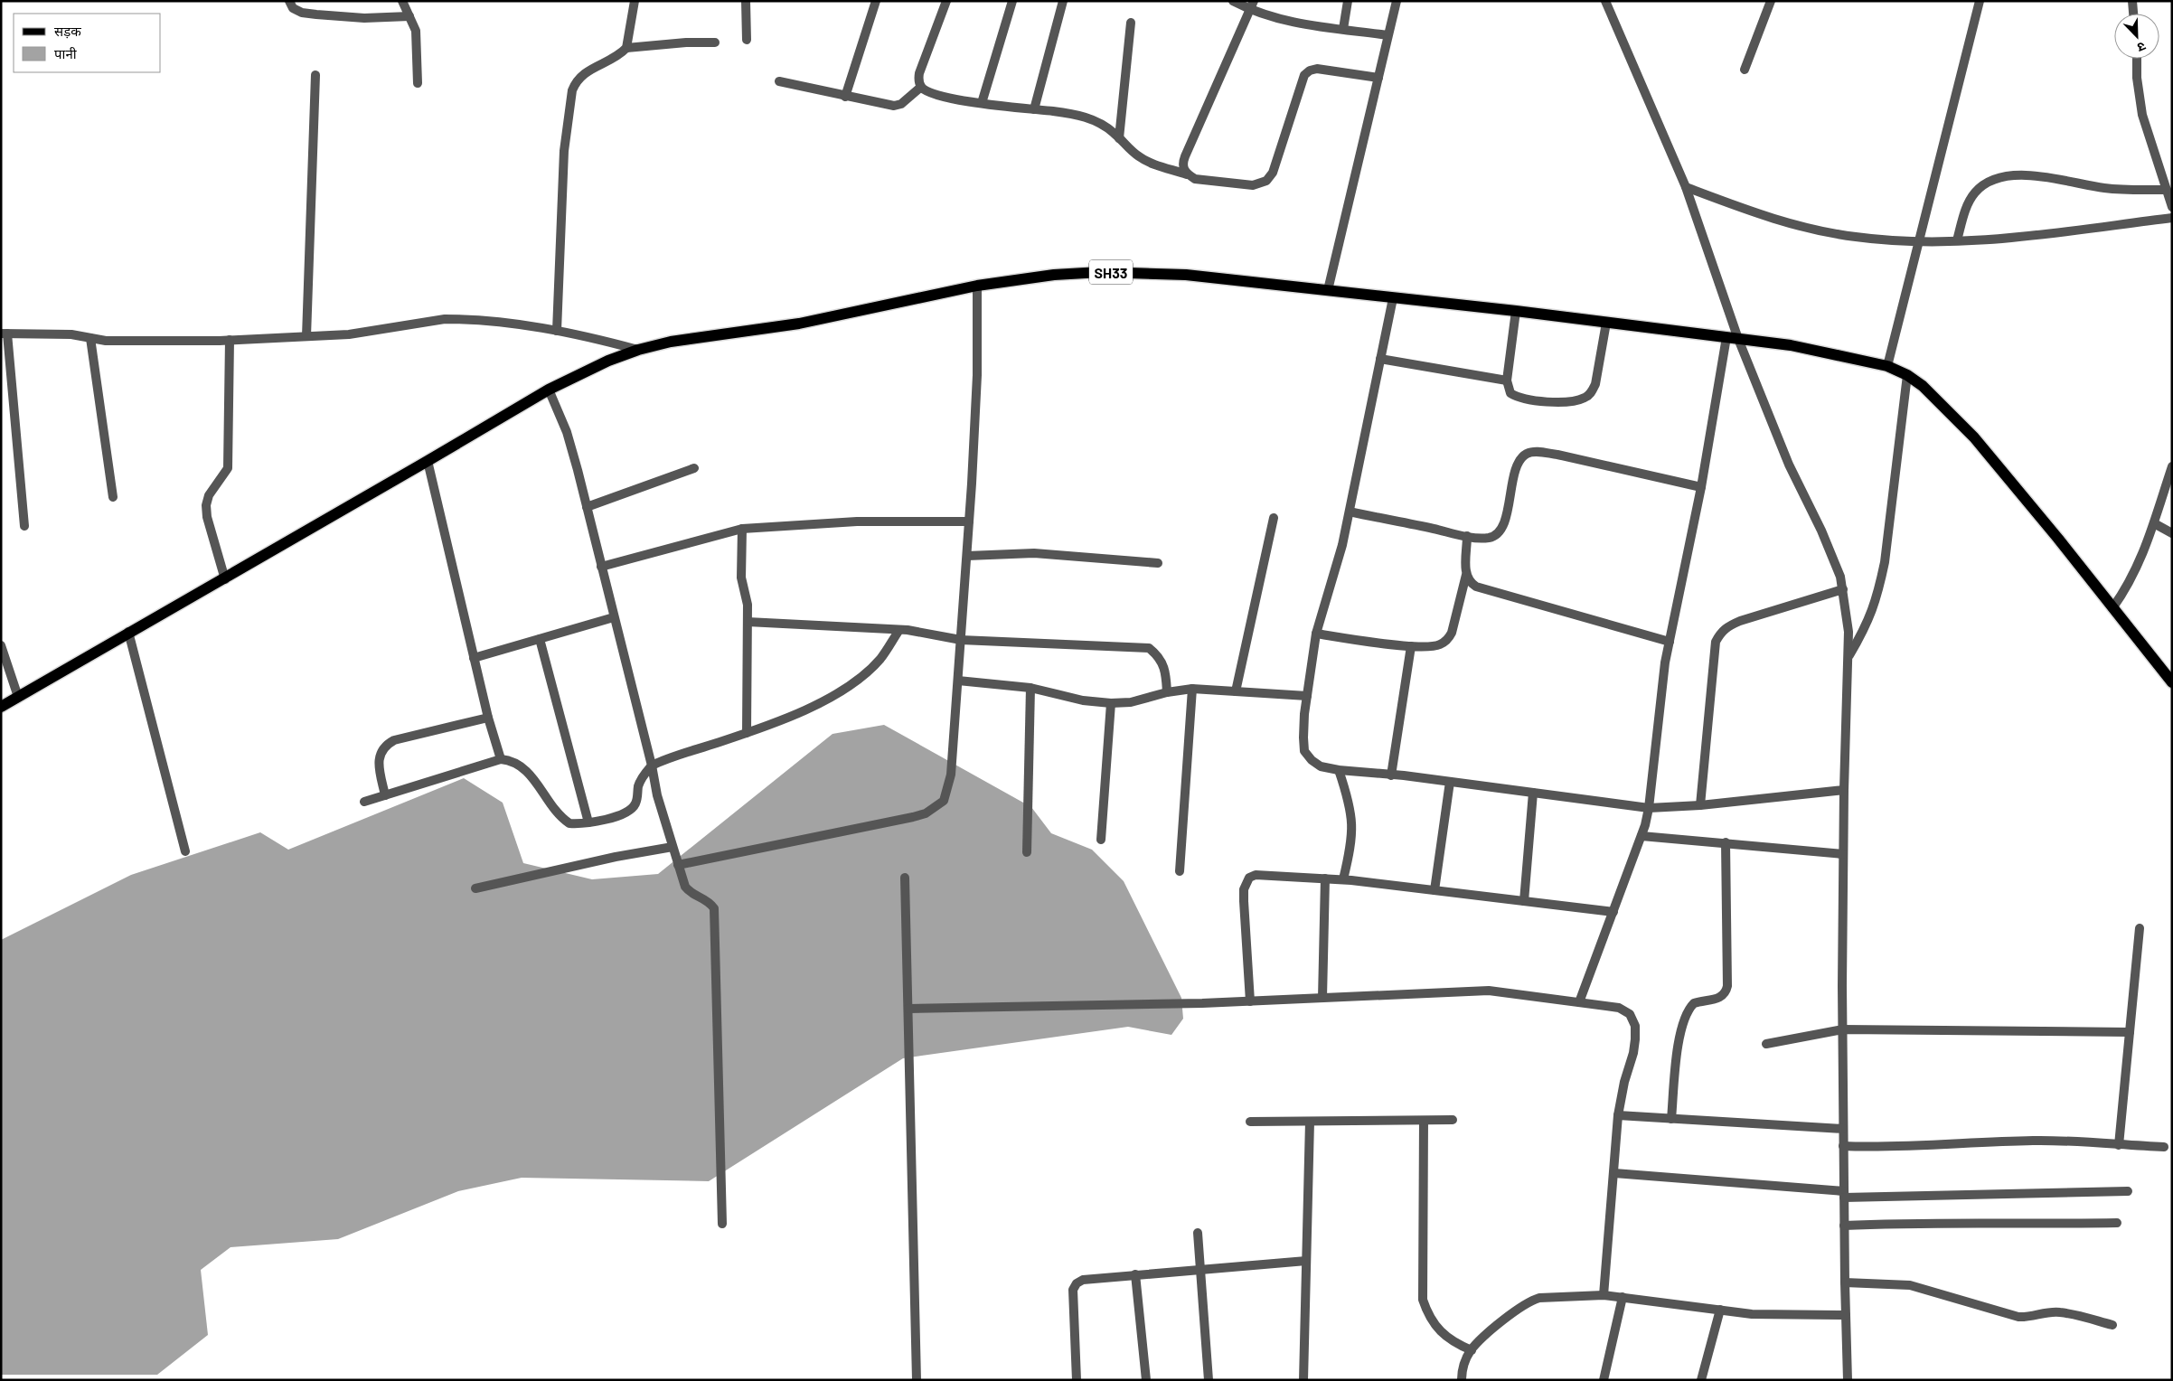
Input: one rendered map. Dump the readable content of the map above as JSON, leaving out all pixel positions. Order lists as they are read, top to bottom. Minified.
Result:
{"streets":{"main road":["SH33"]},"legend":["सड़क","पानी"],"north":"bottom right"}
